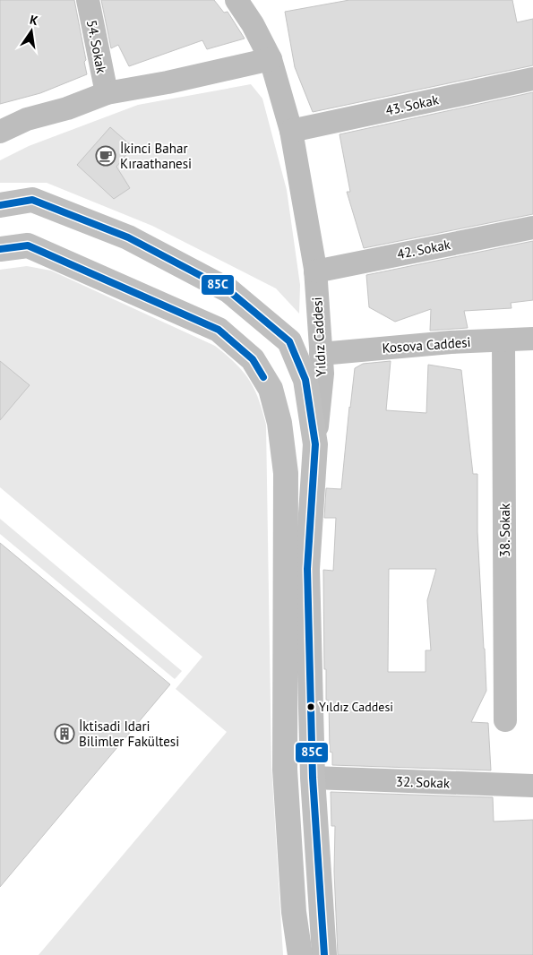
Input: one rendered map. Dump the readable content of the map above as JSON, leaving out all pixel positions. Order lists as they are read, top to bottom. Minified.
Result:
{"streets":{"main road":["Yıldız Caddesi"],"street":["54. Sokak","43. Sokak","42. Sokak","Kosova Caddesi","38. Sokak","32. Sokak"]},"crossings":[["43. Sokak","Yıldız Caddesi"],["42. Sokak","Yıldız Caddesi"],["Yıldız Caddesi","Kosova Caddesi"],["Yıldız Caddesi","32. Sokak"],["Kosova Caddesi","38. Sokak"]],"places":{"cafe":["İkinci Bahar Kıraathanesi"],"other":["Yıldız Caddesi"],"building":["İktisadi Idari Bilimler Fakültesi"]},"lines":["transit line 85C"],"north":"top"}
